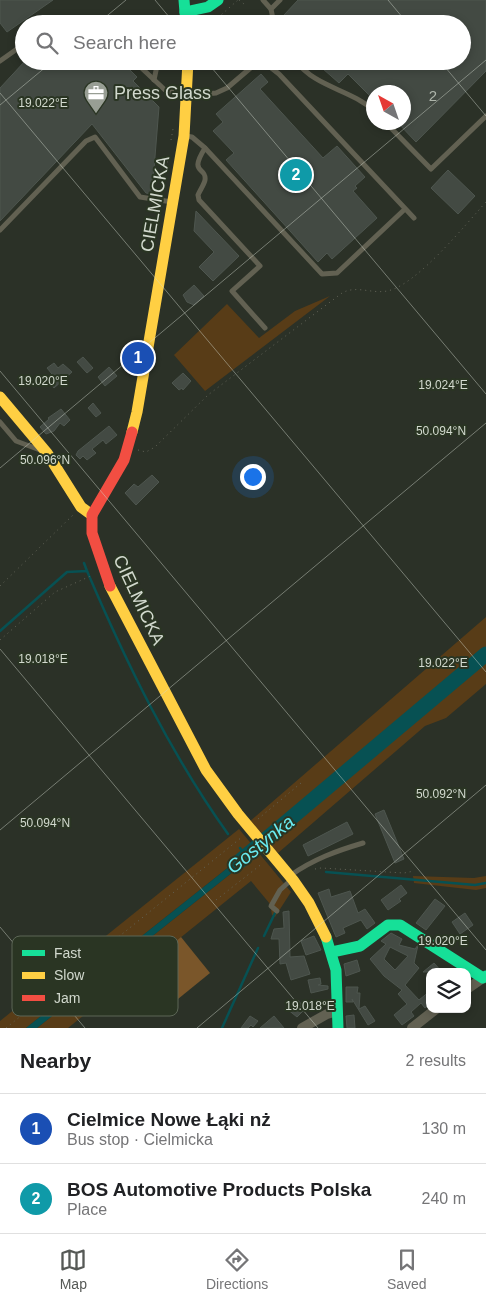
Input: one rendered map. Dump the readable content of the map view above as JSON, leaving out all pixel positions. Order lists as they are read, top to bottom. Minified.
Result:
{"streets":{"street":["CIELMICKA"]},"water":["Gostynka"],"places":{"office":["Press Glass"]},"house_numbers":["2"],"legend":["Fast","Slow","Jam"],"north":"top left","page":{"search":"Search here","pins":["2","1"],"heading":["Nearby","2 results"],"list":[{"mark":"1","name":"Cielmice Nowe Łąki nż","note":"Bus stop · Cielmicka","value":"130 m"},{"mark":"2","name":"BOS Automotive Products Polska","note":"Place","value":"240 m"}],"nav":["Map","Directions","Saved"]},"coordinates":["19.022°E","19.020°E","19.024°E","50.094°N","50.096°N","19.018°E","50.092°N"]}
